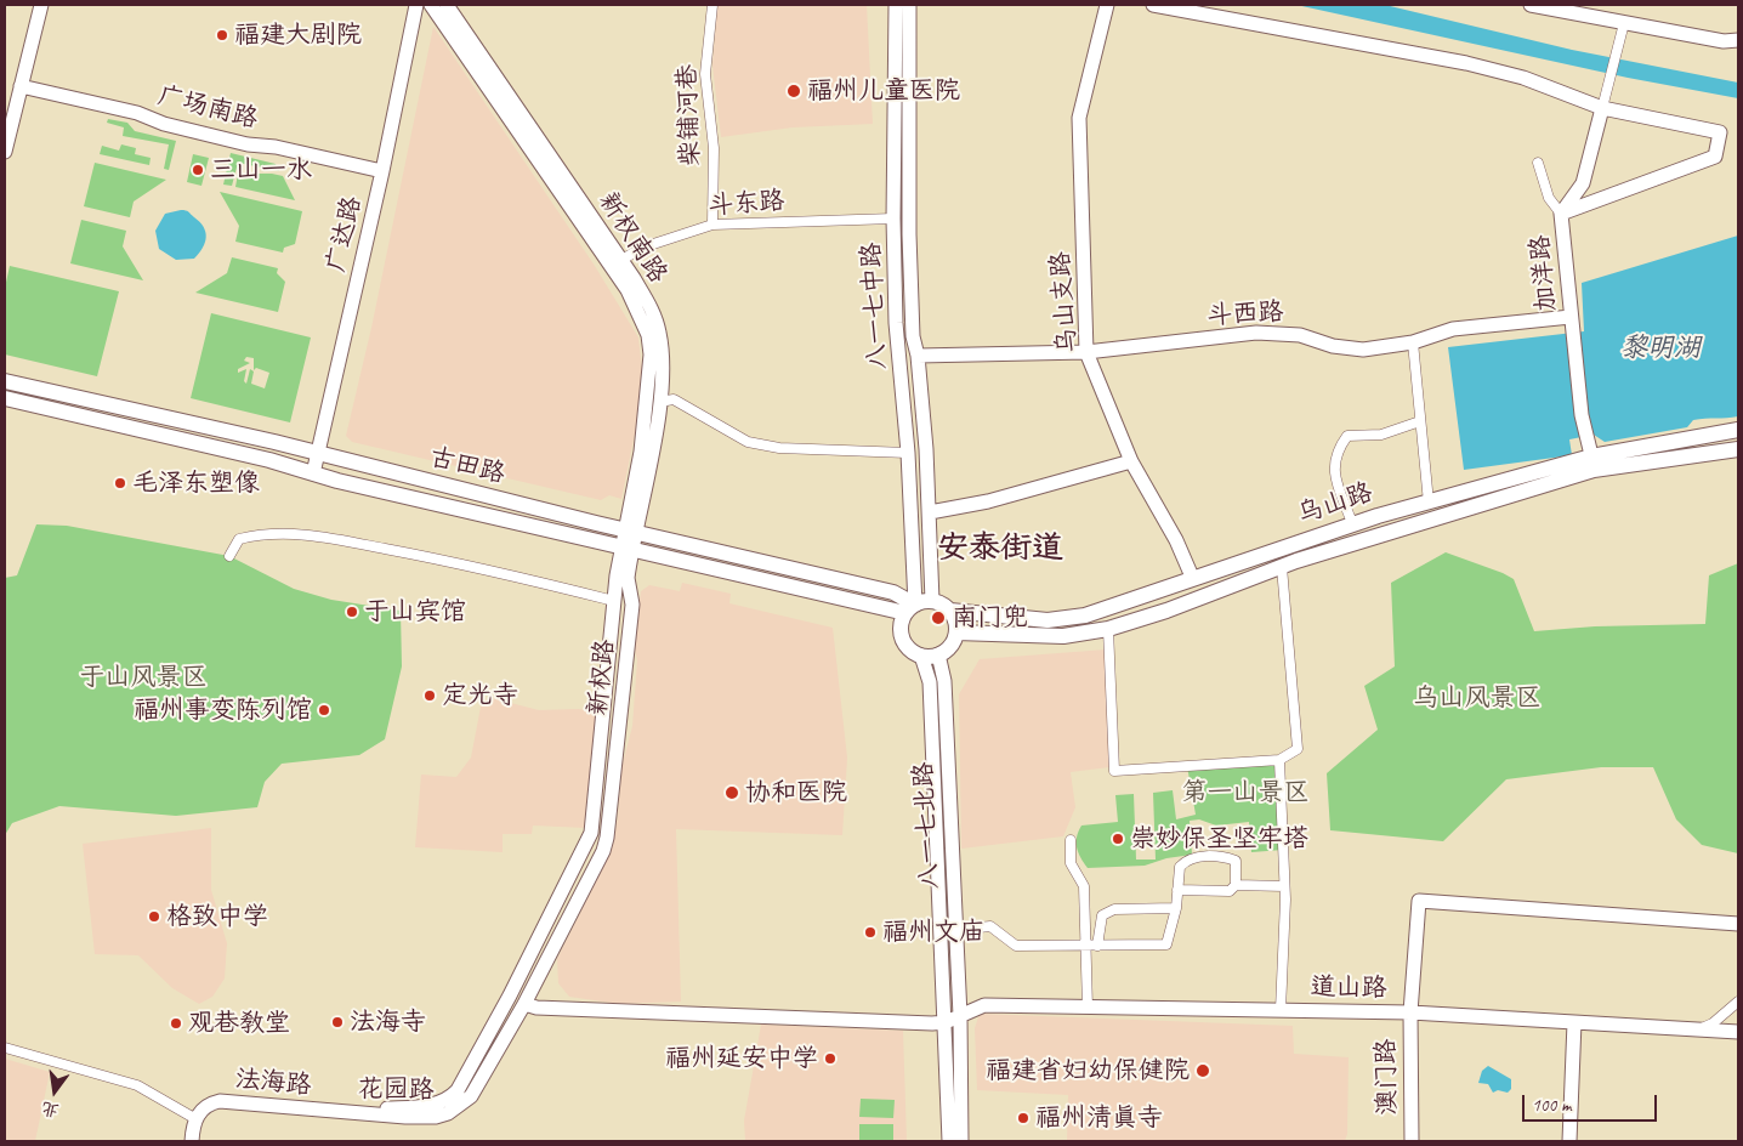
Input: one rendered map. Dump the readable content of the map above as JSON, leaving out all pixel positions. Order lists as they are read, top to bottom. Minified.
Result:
{"streets":{"main road":["古田路","乌山路"],"street":["广场南路","柴铺河巷","斗东路","广达路","新权南路","加洋路","乌山支路","八一七中路","斗西路","新权路","八一七北路","道山路","澳门路","法海路","花园路"]},"crossings":[["广场南路","广达路"],["柴铺河巷","斗东路"],["斗东路","新权南路"],["斗东路","八一七中路"],["广达路","古田路"],["新权南路","古田路"],["新权南路","新权路"],["加洋路","斗西路"],["加洋路","乌山路"],["乌山支路","斗西路"],["乌山支路","乌山路"],["八一七中路","斗西路"],["八一七中路","古田路"],["八一七中路","乌山路"],["八一七中路","八一七北路"],["古田路","乌山路"],["古田路","新权路"],["古田路","八一七北路"],["乌山路","八一七北路"],["新权路","花园路"],["八一七北路","道山路"],["道山路","澳门路"],["法海路","花园路"]],"districts":["安泰街道"],"water":["黎明湖"],"parks":["于山风景区","乌山风景区","第一山景区"],"places":["福建大剧院","福州儿童医院","三山一水","毛泽东塑像","于山宾馆","南门兜","定光寺","福州事变陈列馆","协和医院","崇妙保圣坚牢塔","格致中学","福州文庙","法海寺","观巷教堂","福州延安中学","福建省妇幼保健院","福州清真寺"],"scale_bar":"100 m","north":"bottom"}
